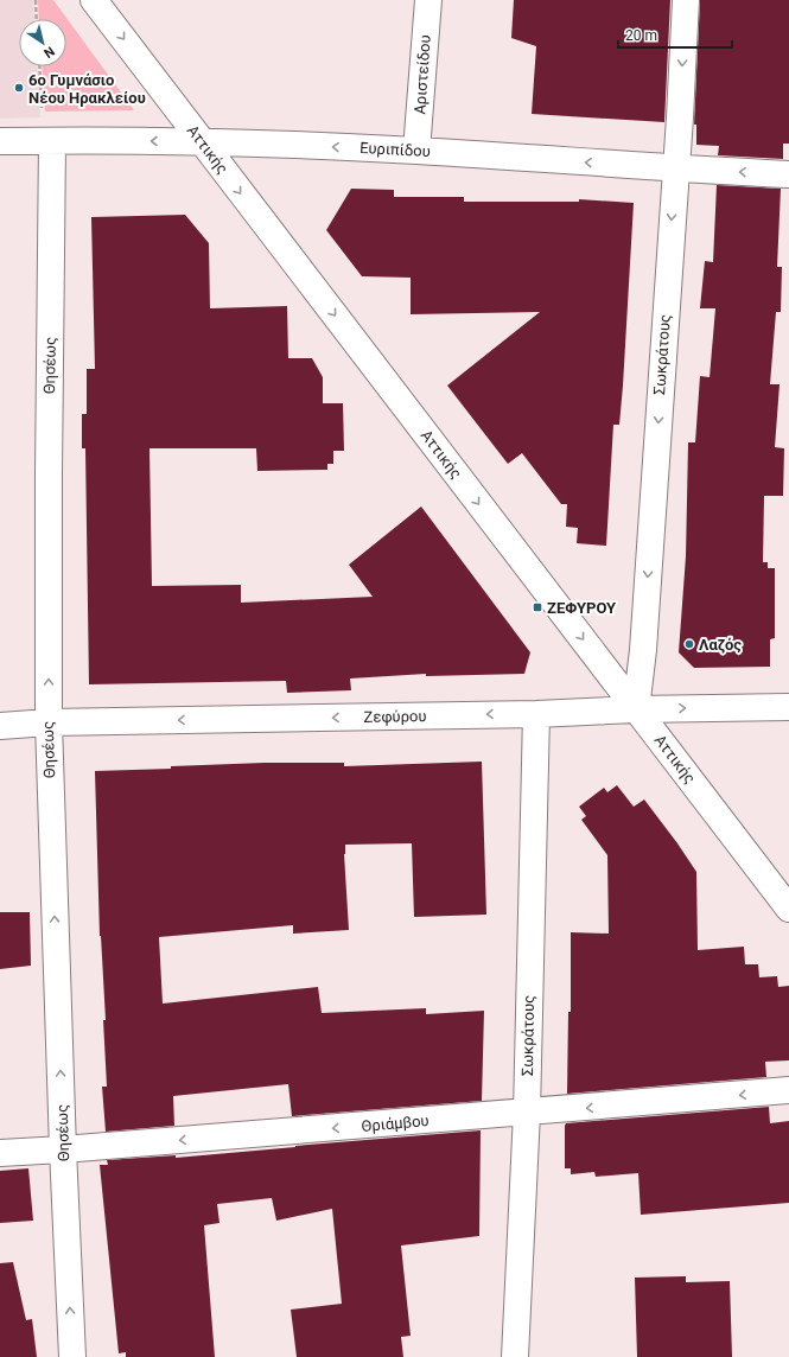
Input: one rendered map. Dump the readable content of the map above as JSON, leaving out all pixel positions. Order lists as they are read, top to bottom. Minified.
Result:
{"streets":{"street":["Αριστείδου","Αττικής","Ευριπίδου","Σωκράτους","Θησέως","Ζεφύρου","Θριάμβου"]},"crossings":[["Αριστείδου","Ευριπίδου"],["Αττικής","Ευριπίδου"],["Αττικής","Σωκράτους"],["Αττικής","Ζεφύρου"],["Ευριπίδου","Σωκράτους"],["Ευριπίδου","Θησέως"],["Σωκράτους","Ζεφύρου"],["Σωκράτους","Θριάμβου"],["Θησέως","Ζεφύρου"],["Θησέως","Θριάμβου"]],"one_way":["Αττικής","Ευριπίδου","Σωκράτους","Θησέως","Θριάμβου"],"places":{"other":["6ο Γυμνάσιο Νέου Ηρακλείου","Λαζός"],"transit":["ΖΕΦΥΡΟΥ"]},"scale_bar":"20 m","north":"bottom right"}
